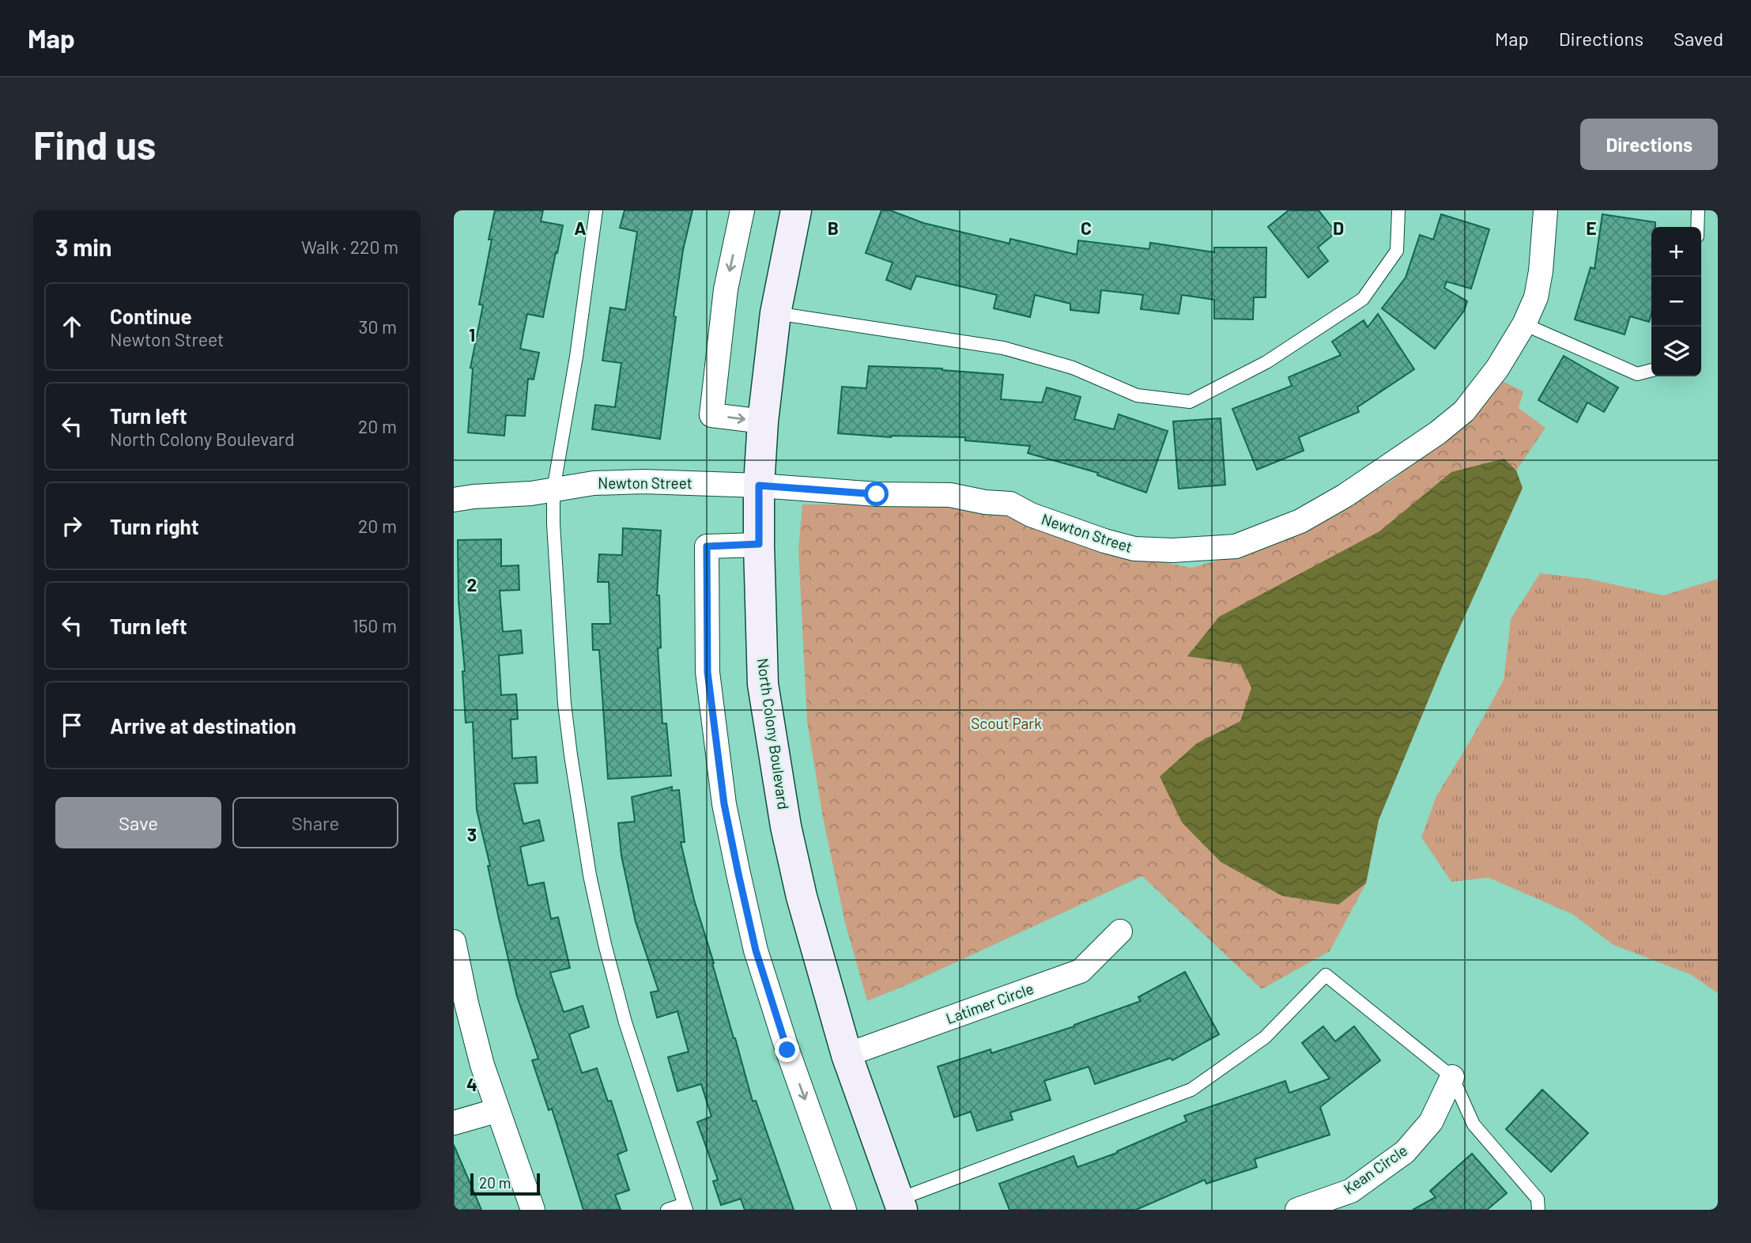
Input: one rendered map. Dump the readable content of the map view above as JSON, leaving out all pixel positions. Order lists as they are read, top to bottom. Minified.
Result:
{"streets":{"main road":["North Colony Boulevard"],"street":["Newton Street","Latimer Circle","Kean Circle"]},"crossings":[["Newton Street","North Colony Boulevard"],["North Colony Boulevard","Latimer Circle"]],"parks":["Scout Park"],"scale_bar":"20 m","page":{"header":"Map","nav":["Map","Directions","Saved"],"buttons":["Directions",["Save","Share"]],"title":"Find us","heading":["3 min","Walk · 220 m"],"map_buttons":["+","−"],"list":[["Continue","Newton Street","30 m"],["Turn left","North Colony Boulevard","20 m"],["Turn right","20 m"],["Turn left","150 m"],"Arrive at destination"],"scale":"20 m"},"grid":{"columns":["A","B","C","D","E"],"rows":["1","2","3","4"]}}
